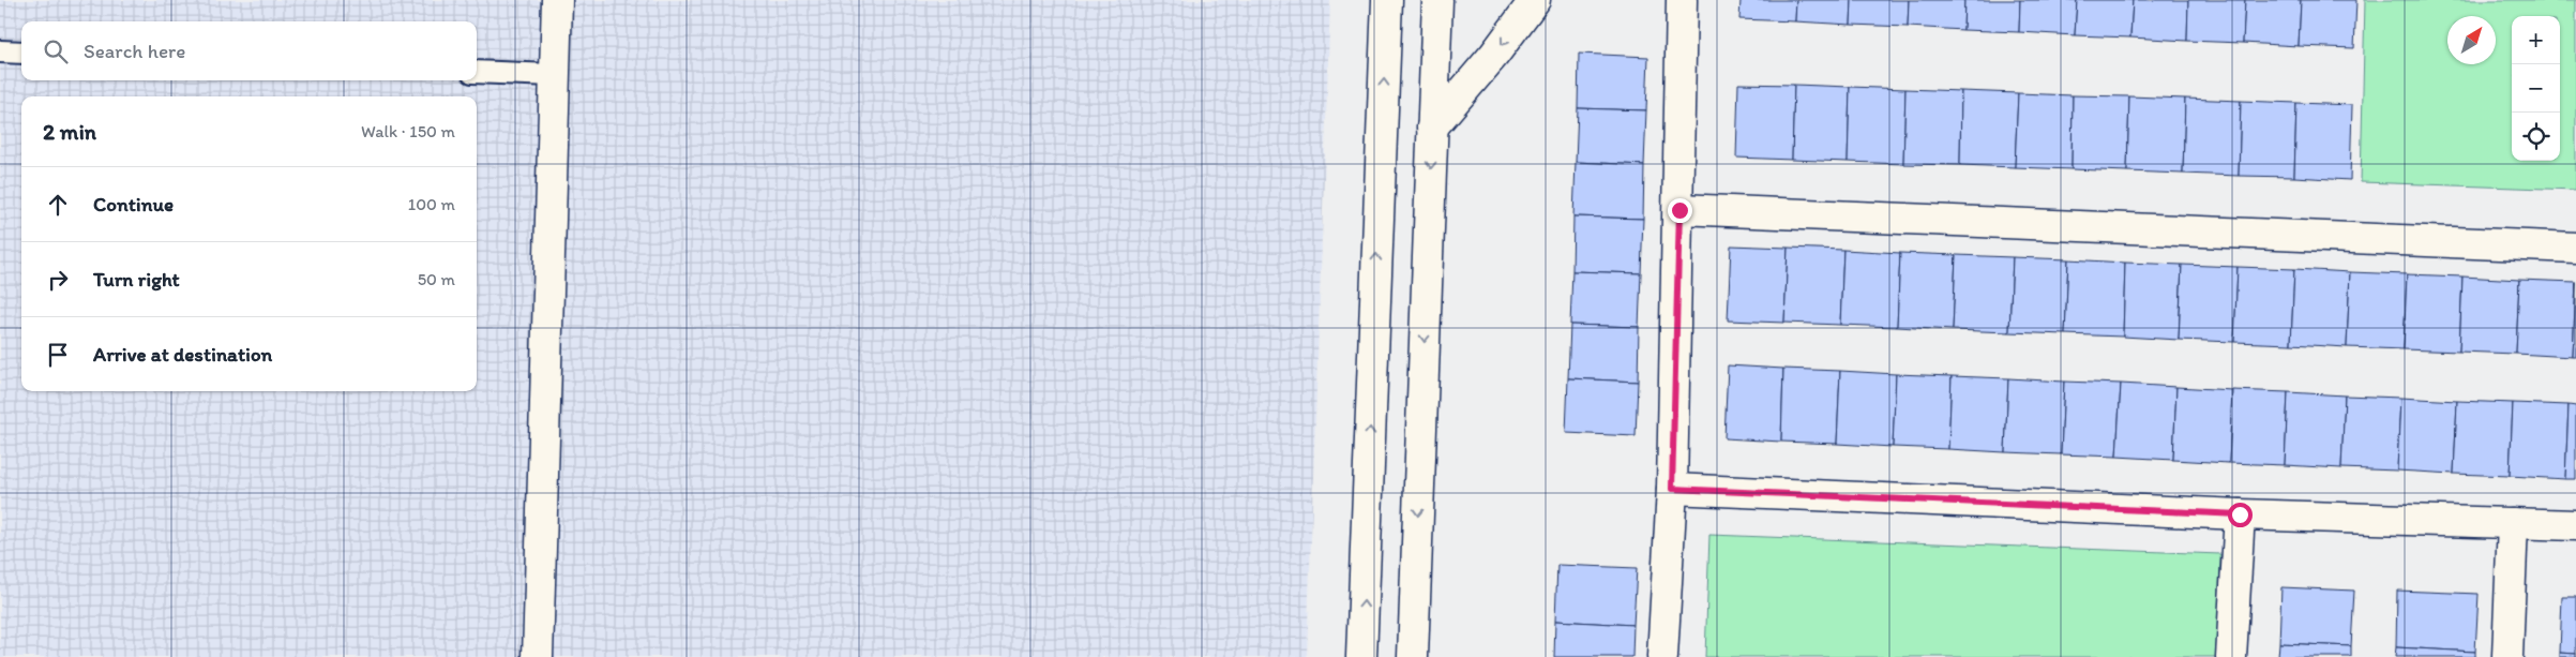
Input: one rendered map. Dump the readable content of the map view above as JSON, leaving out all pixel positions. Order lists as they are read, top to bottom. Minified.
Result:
{"north":"top right","page":{"map_buttons":["+","−"],"search":"Search here","heading":["2 min","Walk · 150 m"],"list":[["Continue","100 m"],["Turn right","50 m"],"Arrive at destination"]}}
